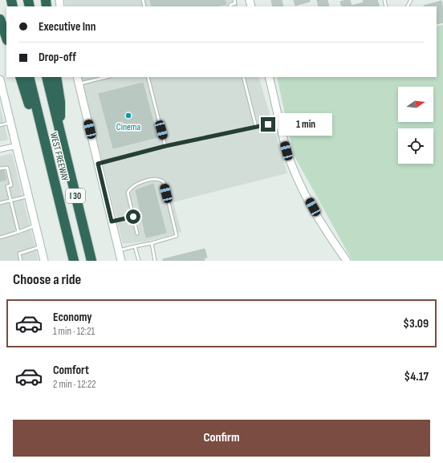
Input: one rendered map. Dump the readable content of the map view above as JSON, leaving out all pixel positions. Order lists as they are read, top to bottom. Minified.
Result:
{"streets":{"highway":["WEST FREEWAY","I 30"]},"places":["Cinema"],"north":"right","page":{"banner":["Executive Inn","Drop-off"],"bubble":"1 min","heading":"Choose a ride","list":[{"name":"Economy","note":"1 min · 12:21","value":"$3.09"},{"name":"Comfort","note":"2 min · 12:22","value":"$4.17"}],"buttons":"Confirm"}}
